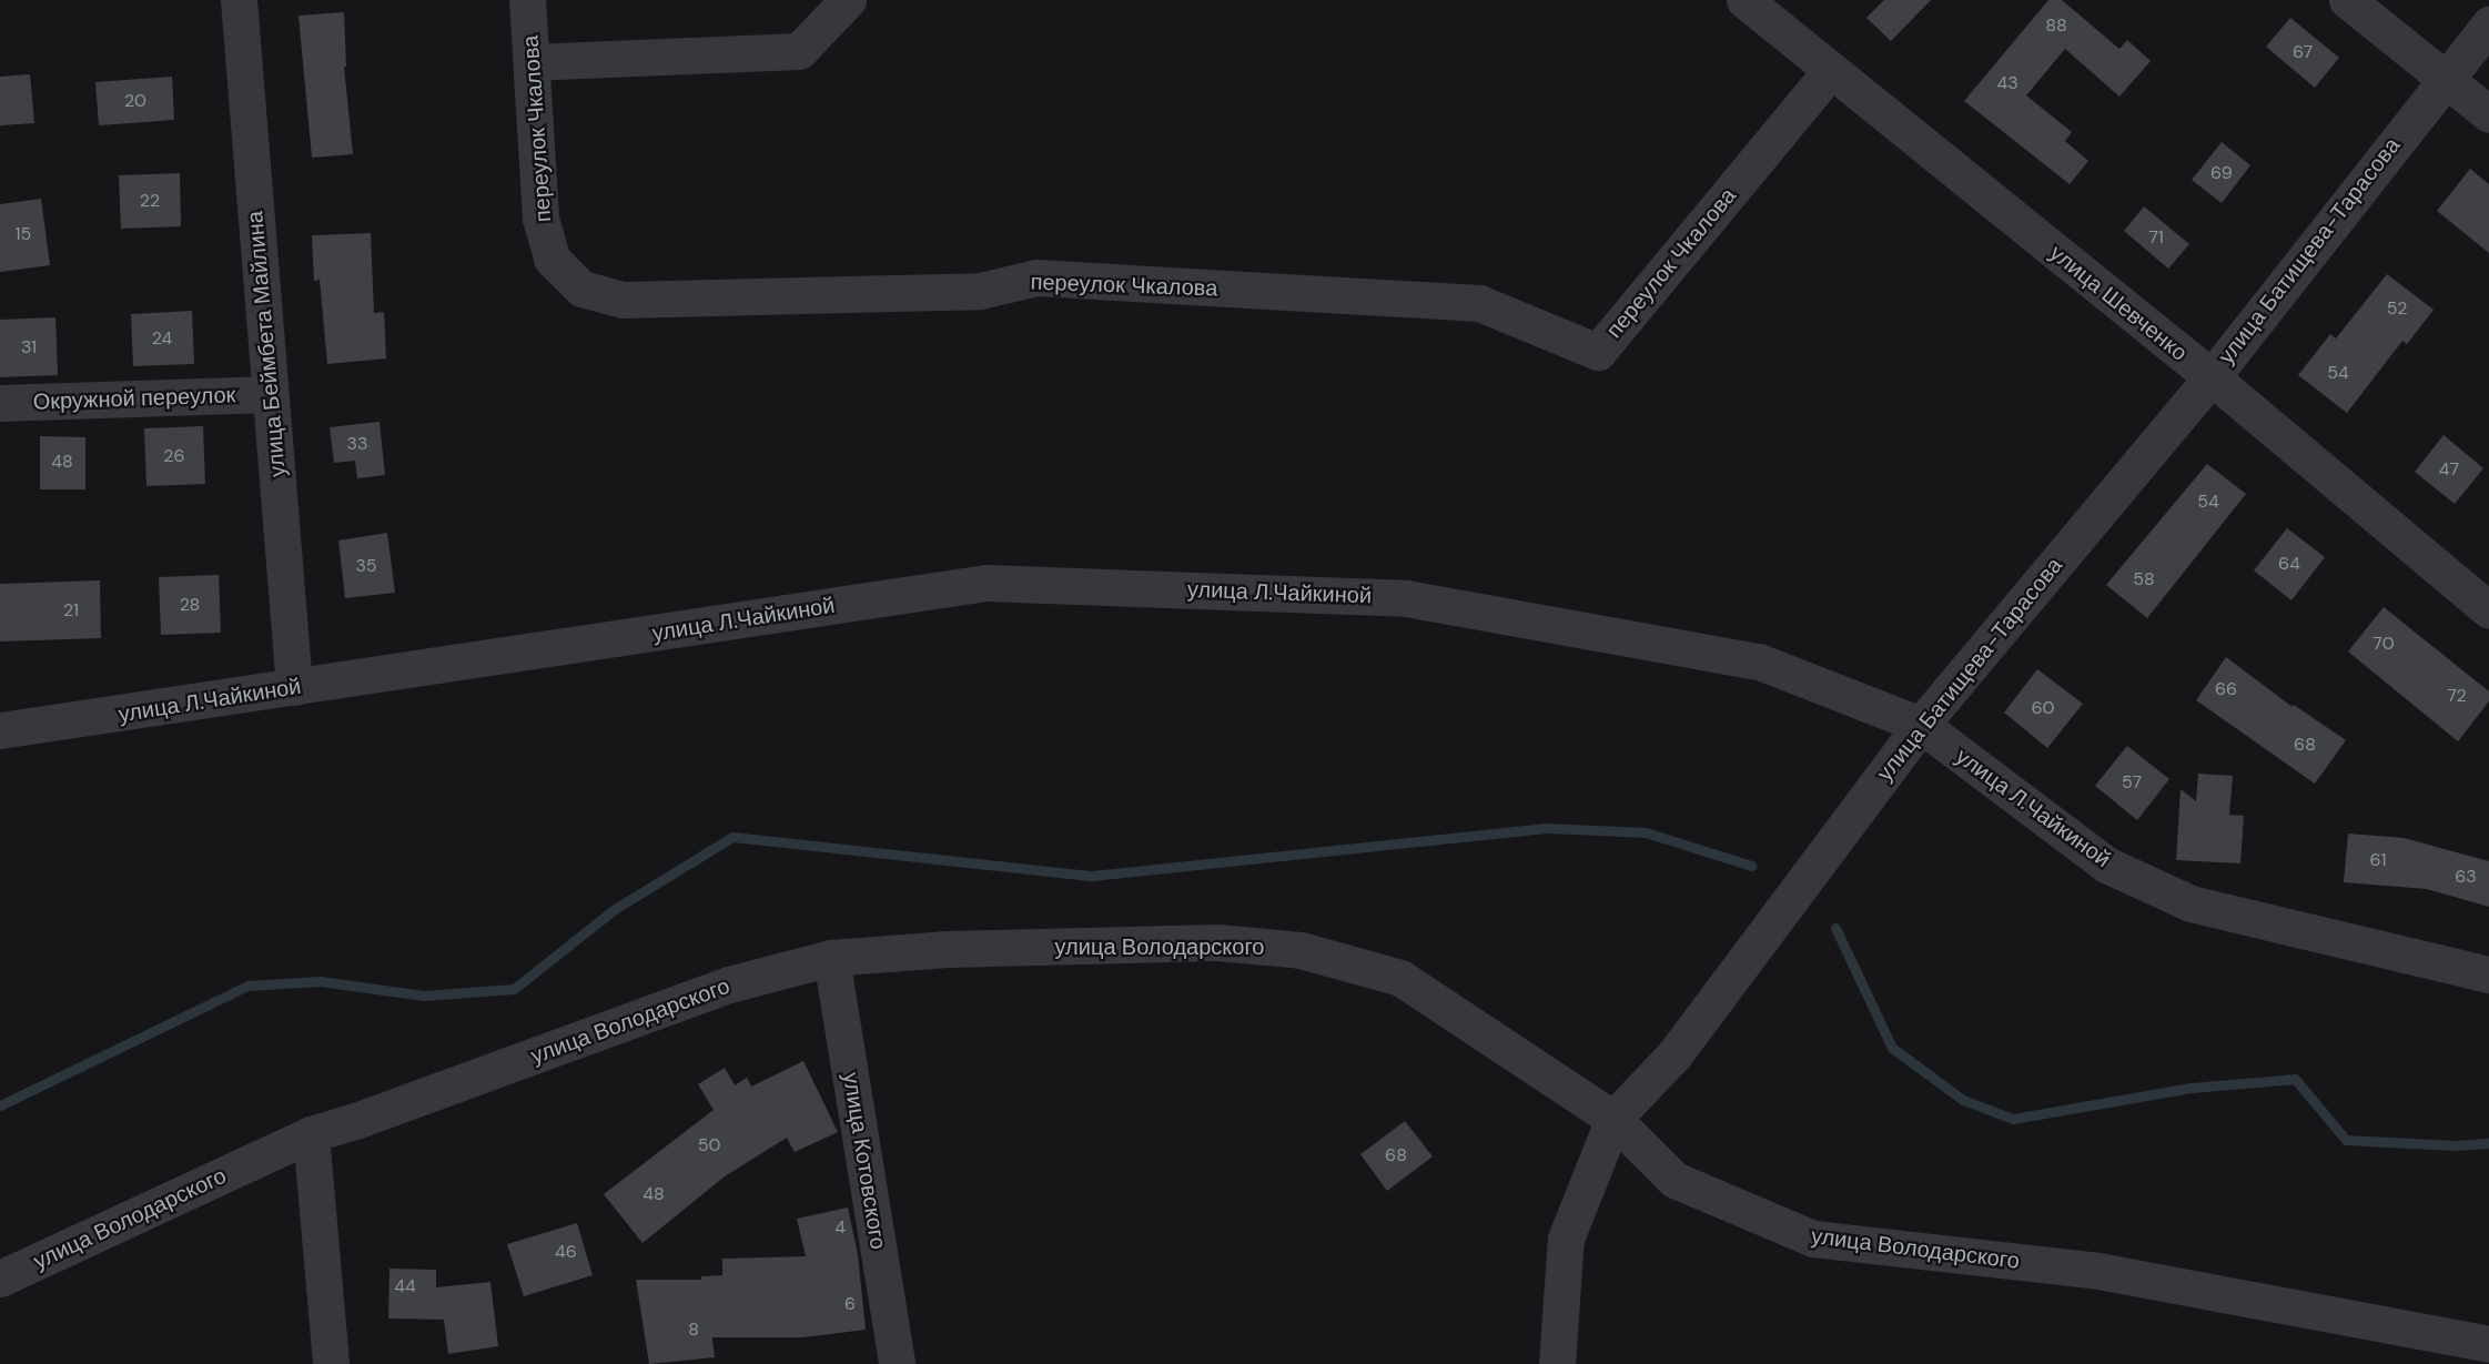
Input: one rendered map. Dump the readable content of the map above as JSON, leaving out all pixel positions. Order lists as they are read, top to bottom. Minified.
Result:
{"streets":{"street":["переулок Чкалова","улица Батищева-Тарасова","улица Шевченко","улица Беймбета Майлина","Окружной переулок","улица Л.Чайкиной","улица Володарского","улица Котовского"]},"crossings":[["переулок Чкалова","улица Шевченко"],["улица Батищева-Тарасова","улица Шевченко"],["улица Батищева-Тарасова","улица Л.Чайкиной"],["улица Батищева-Тарасова","улица Володарского"],["улица Беймбета Майлина","Окружной переулок"],["улица Беймбета Майлина","улица Л.Чайкиной"],["улица Володарского","улица Котовского"]],"house_numbers":["88","67","43","20","69","22","15","71","52","24","31","54","33","26","48","47","54","64","35","58","28","21","70","66","72","60","68","57","61","63","50","68","48","4","46","44","6","8"]}
